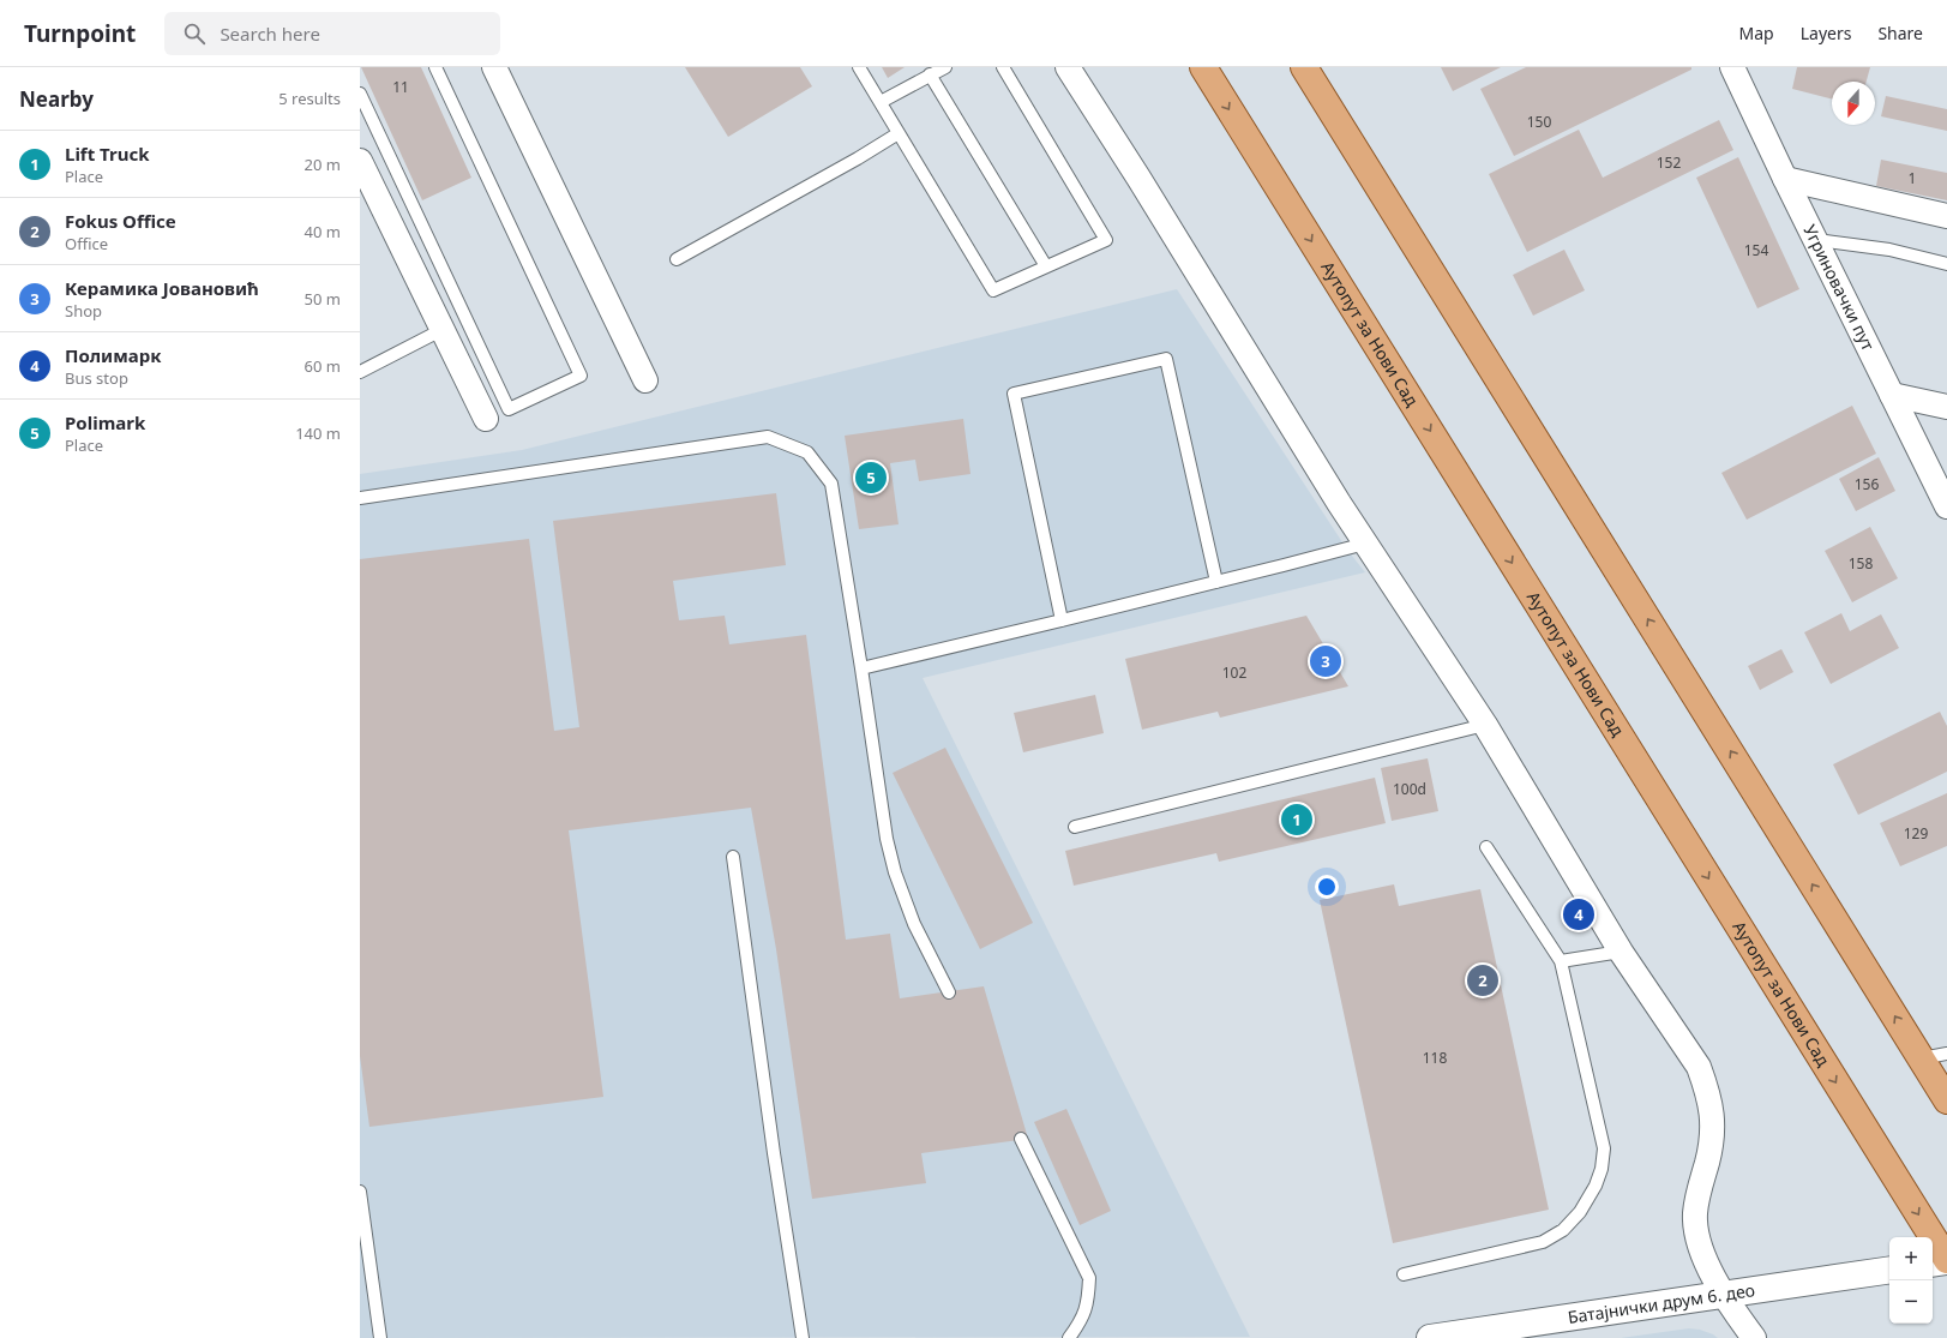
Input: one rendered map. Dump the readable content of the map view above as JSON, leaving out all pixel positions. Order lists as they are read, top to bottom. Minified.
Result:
{"streets":{"main road":["Аутопут за Нови Сад"],"street":["Угриновачки пут","Батајнички друм 6. део"]},"house_numbers":["11","150","152","1","154","156","158","102","100d","129","118"],"north":"bottom","page":{"header":"Turnpoint","search":"Search here","nav":["Map","Layers","Share"],"heading":["Nearby","5 results"],"list":[{"mark":"1","name":"Lift Truck","note":"Place","value":"20 m"},{"mark":"2","name":"Fokus Office","note":"Office","value":"40 m"},{"mark":"3","name":"Керамика Јовановић","note":"Shop","value":"50 m"},{"mark":"4","name":"Полимарк","note":"Bus stop","value":"60 m"},{"mark":"5","name":"Polimark","note":"Place","value":"140 m"}],"pins":["5","3","1","4","2"],"map_buttons":["+","−"]}}
